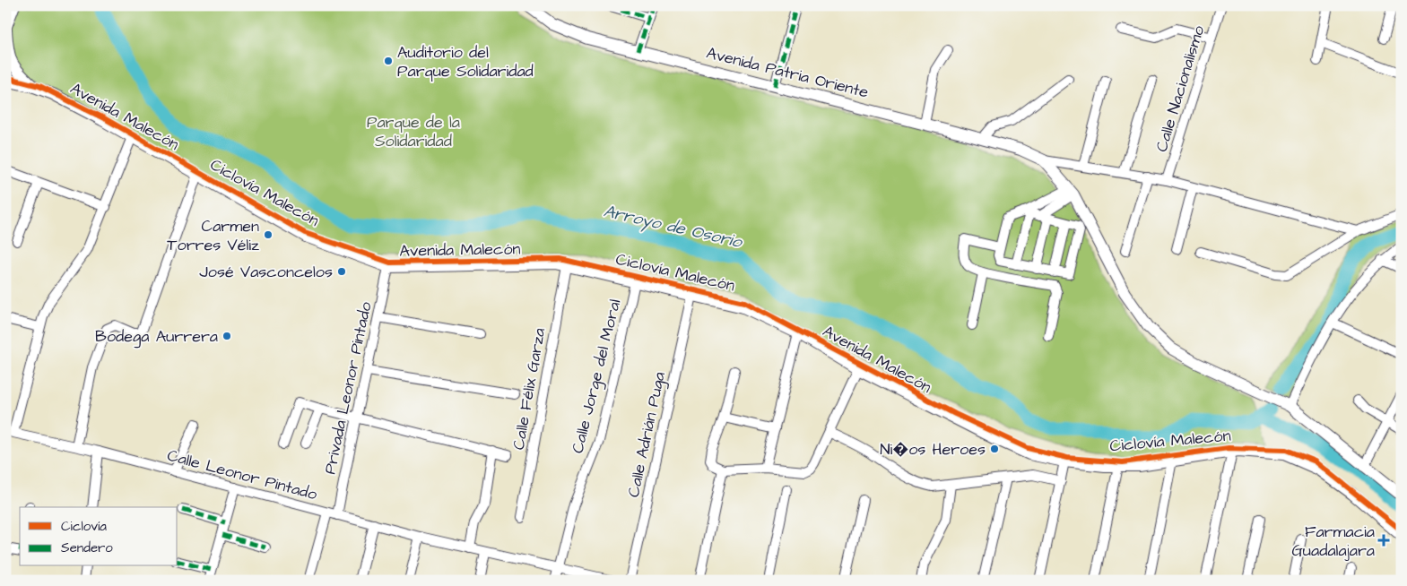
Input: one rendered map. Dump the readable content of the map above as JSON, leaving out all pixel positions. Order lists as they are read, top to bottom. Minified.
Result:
{"streets":{"street":["Avenida Patria Oriente","Calle Nacionalismo","Avenida Malecón","Calle Jorge del Moral","Privada Leonor Pintado","Calle Félix Garza","Calle Adrián Puga","Calle Leonor Pintado"],"cycle path":["Ciclovía Malecón"]},"crossings":[["Avenida Patria Oriente","Calle Nacionalismo"],["Avenida Malecón","Calle Jorge del Moral"],["Avenida Malecón","Privada Leonor Pintado"],["Avenida Malecón","Calle Félix Garza"],["Avenida Malecón","Calle Adrián Puga"],["Calle Jorge del Moral","Calle Leonor Pintado"],["Privada Leonor Pintado","Calle Leonor Pintado"]],"water":["Arroyo de Osorio"],"parks":["Parque de la Solidaridad"],"places":{"other":["Auditorio del Parque Solidaridad","Carmen Torres Véliz","José Vasconcelos","Bodega Aurrera","Ni�os Heroes"],"health":["Farmacia Guadalajara"]},"legend":["Ciclovía","Sendero"]}
